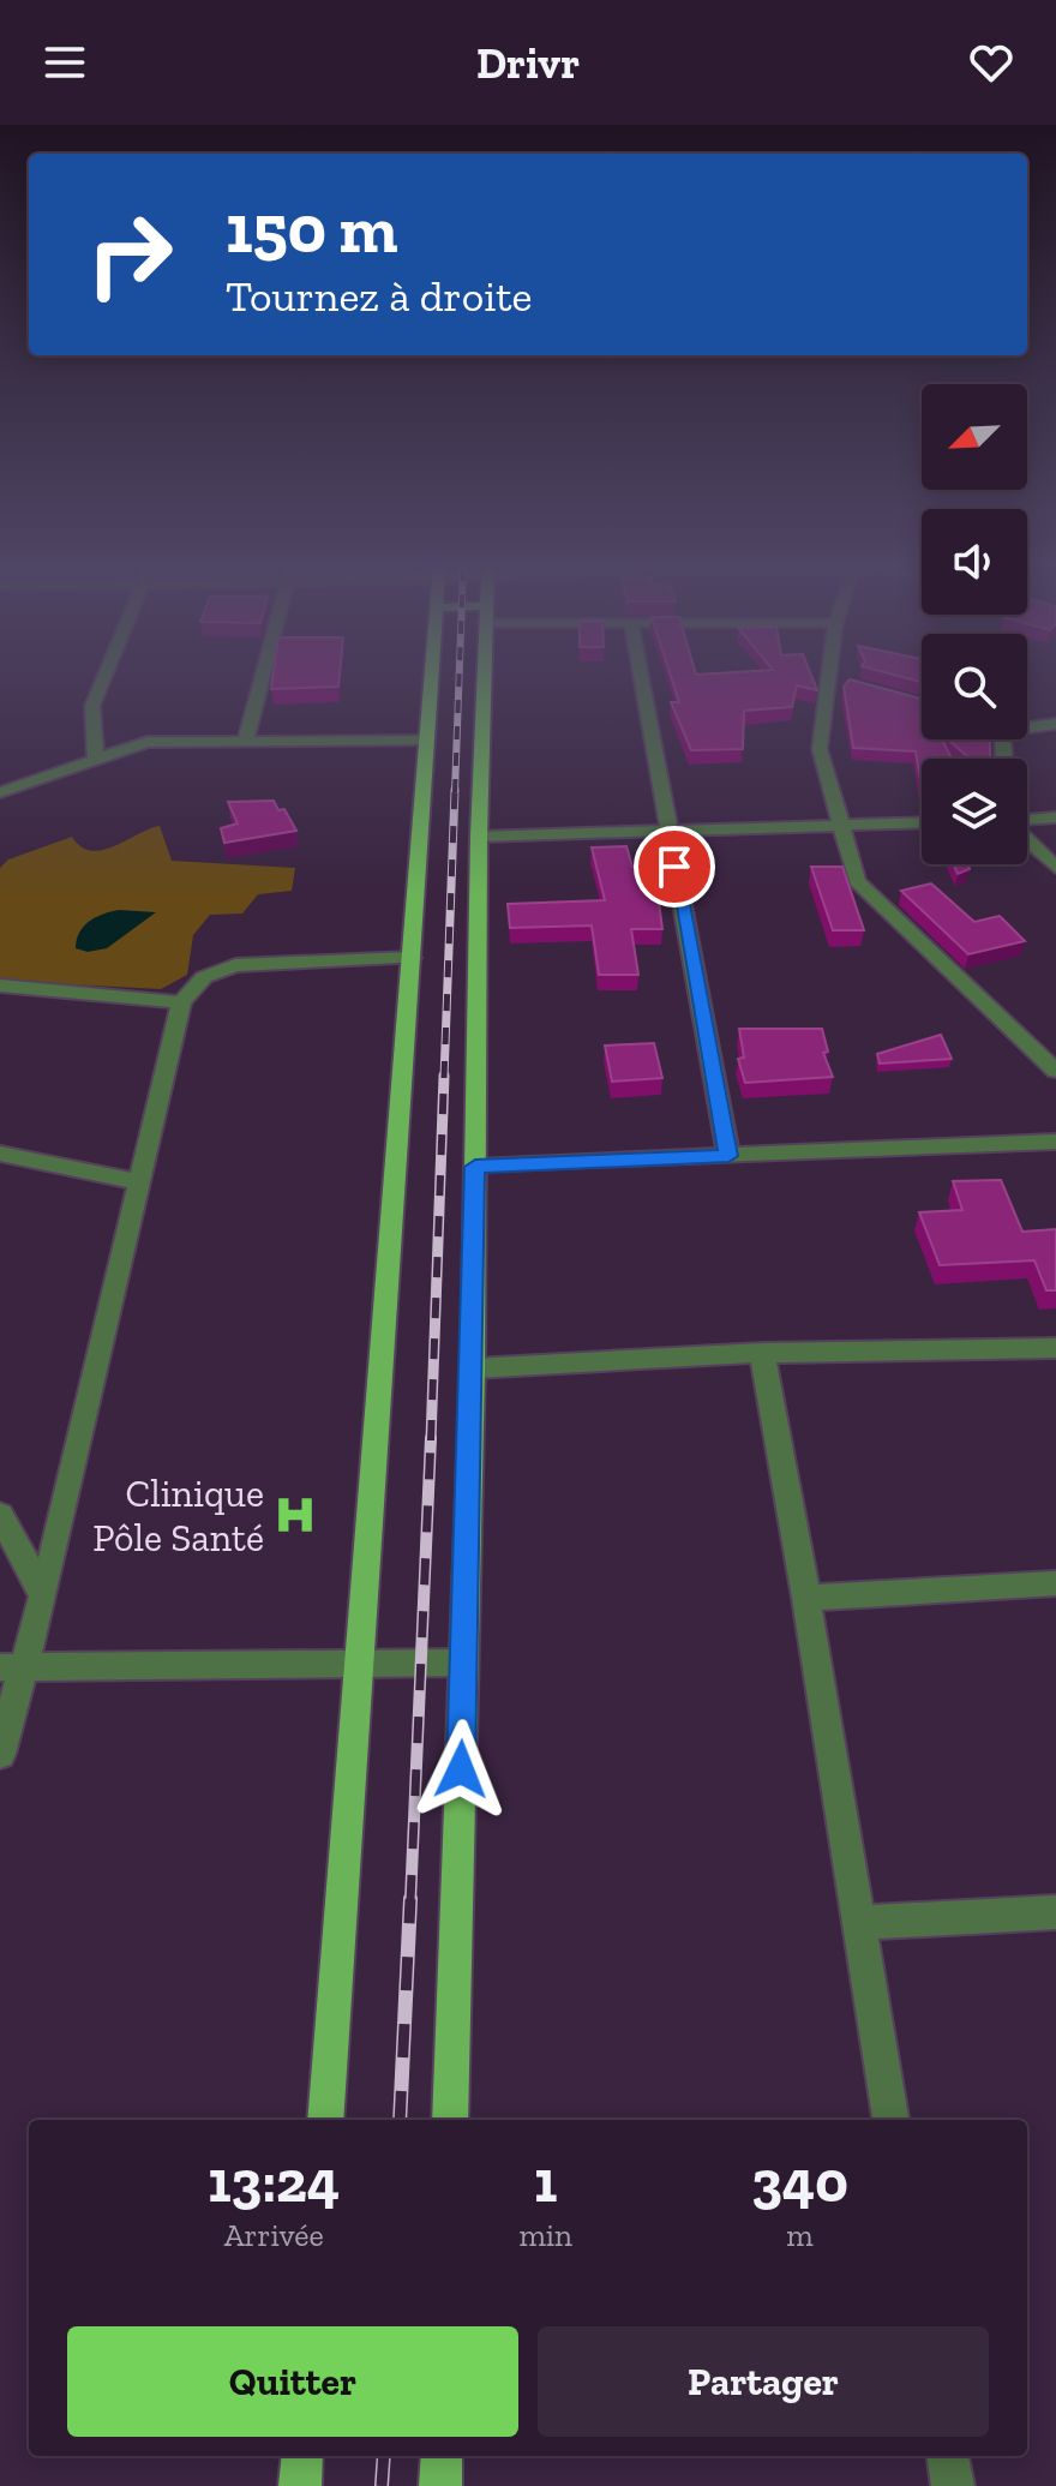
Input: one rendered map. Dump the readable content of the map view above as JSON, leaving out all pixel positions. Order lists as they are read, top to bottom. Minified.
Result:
{"places":{"hospital":["Clinique Pôle Santé"]},"north":"bottom left","page":{"header":"Drivr","turn":["150 m","Tournez à droite"],"eta":["13:24","Arrivée","1","min","340","m"],"buttons":["Quitter","Partager"]}}
